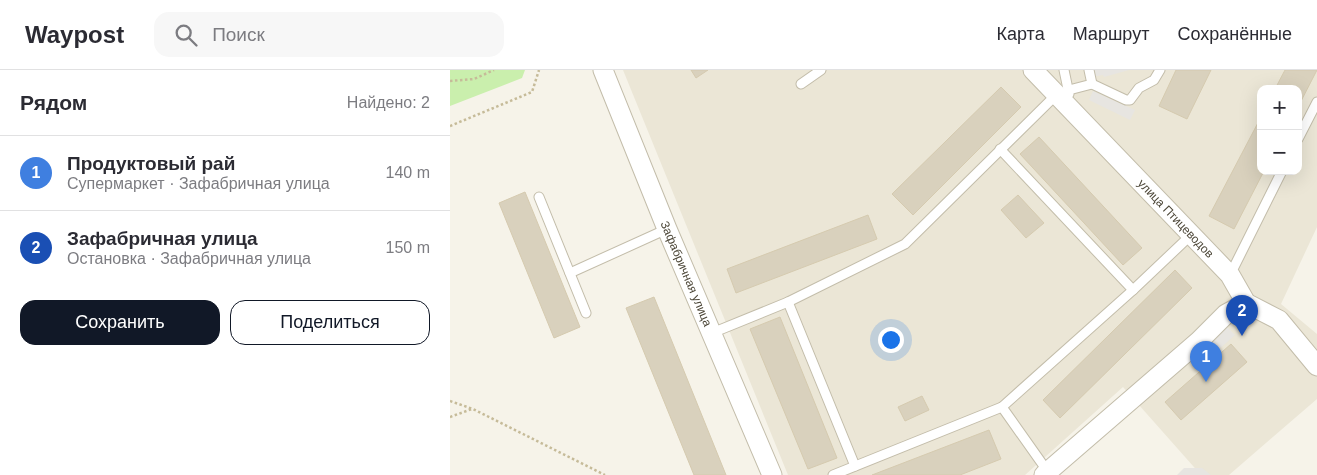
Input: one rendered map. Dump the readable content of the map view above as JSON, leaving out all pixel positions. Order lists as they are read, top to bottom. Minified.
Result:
{"streets":{"street":["улица Птицеводов","Зафабричная улица"]},"page":{"header":"Waypost","search":"Поиск","nav":["Карта","Маршрут","Сохранённые"],"heading":["Рядом","Найдено: 2"],"map_buttons":["+","−"],"list":[{"mark":"1","name":"Продуктовый рай","note":"Супермаркет · Зафабричная улица","value":"140 m"},{"mark":"2","name":"Зафабричная улица","note":"Остановка · Зафабричная улица","value":"150 m"}],"buttons":["Сохранить","Поделиться"],"pins":["2","1"]}}
